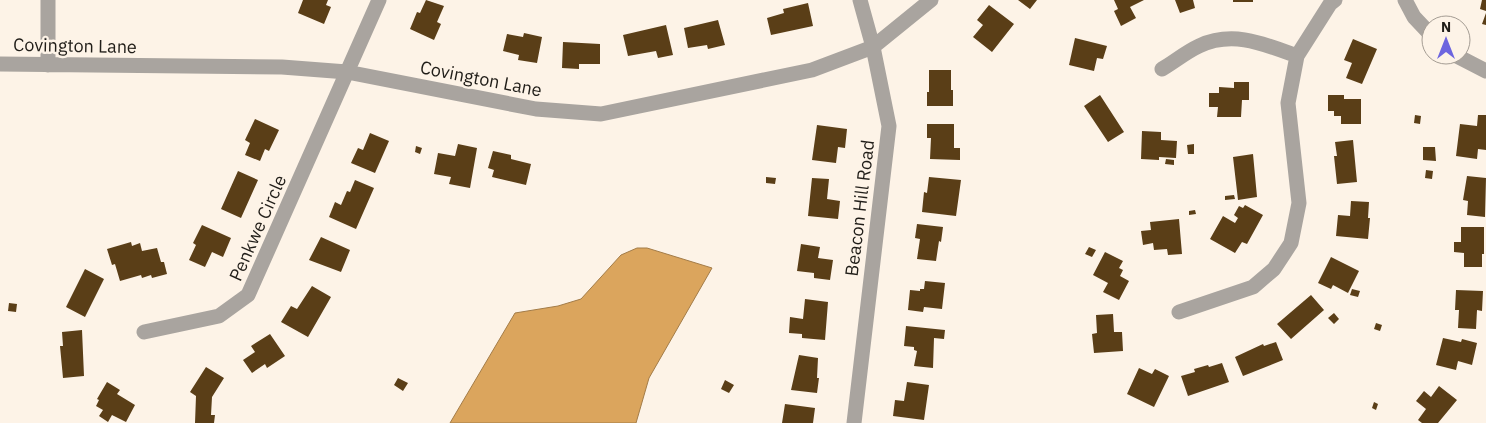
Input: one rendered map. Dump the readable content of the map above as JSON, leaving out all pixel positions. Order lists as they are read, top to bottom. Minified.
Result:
{"streets":{"street":["Covington Lane","Beacon Hill Road","Penkwe Circle"]},"crossings":[["Covington Lane","Beacon Hill Road"],["Covington Lane","Penkwe Circle"]],"north":"top"}
